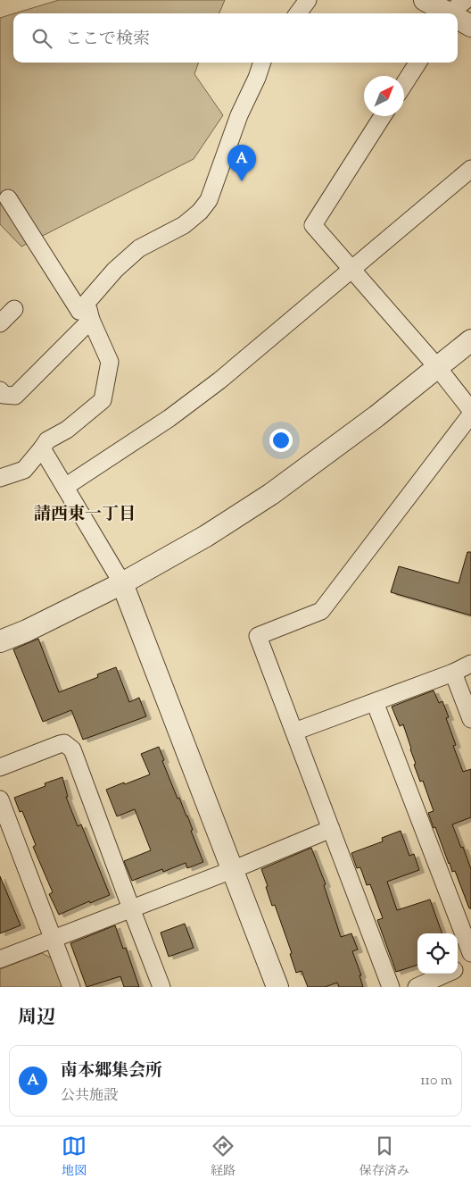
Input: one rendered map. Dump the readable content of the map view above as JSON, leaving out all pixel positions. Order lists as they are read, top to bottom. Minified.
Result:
{"districts":["請西東一丁目"],"north":"top right","page":{"search":"ここで検索","pins":"A","heading":"周辺","list":[{"mark":"A","name":"南本郷集会所","note":"公共施設","value":"110 m"}],"nav":["地図","経路","保存済み"]}}
